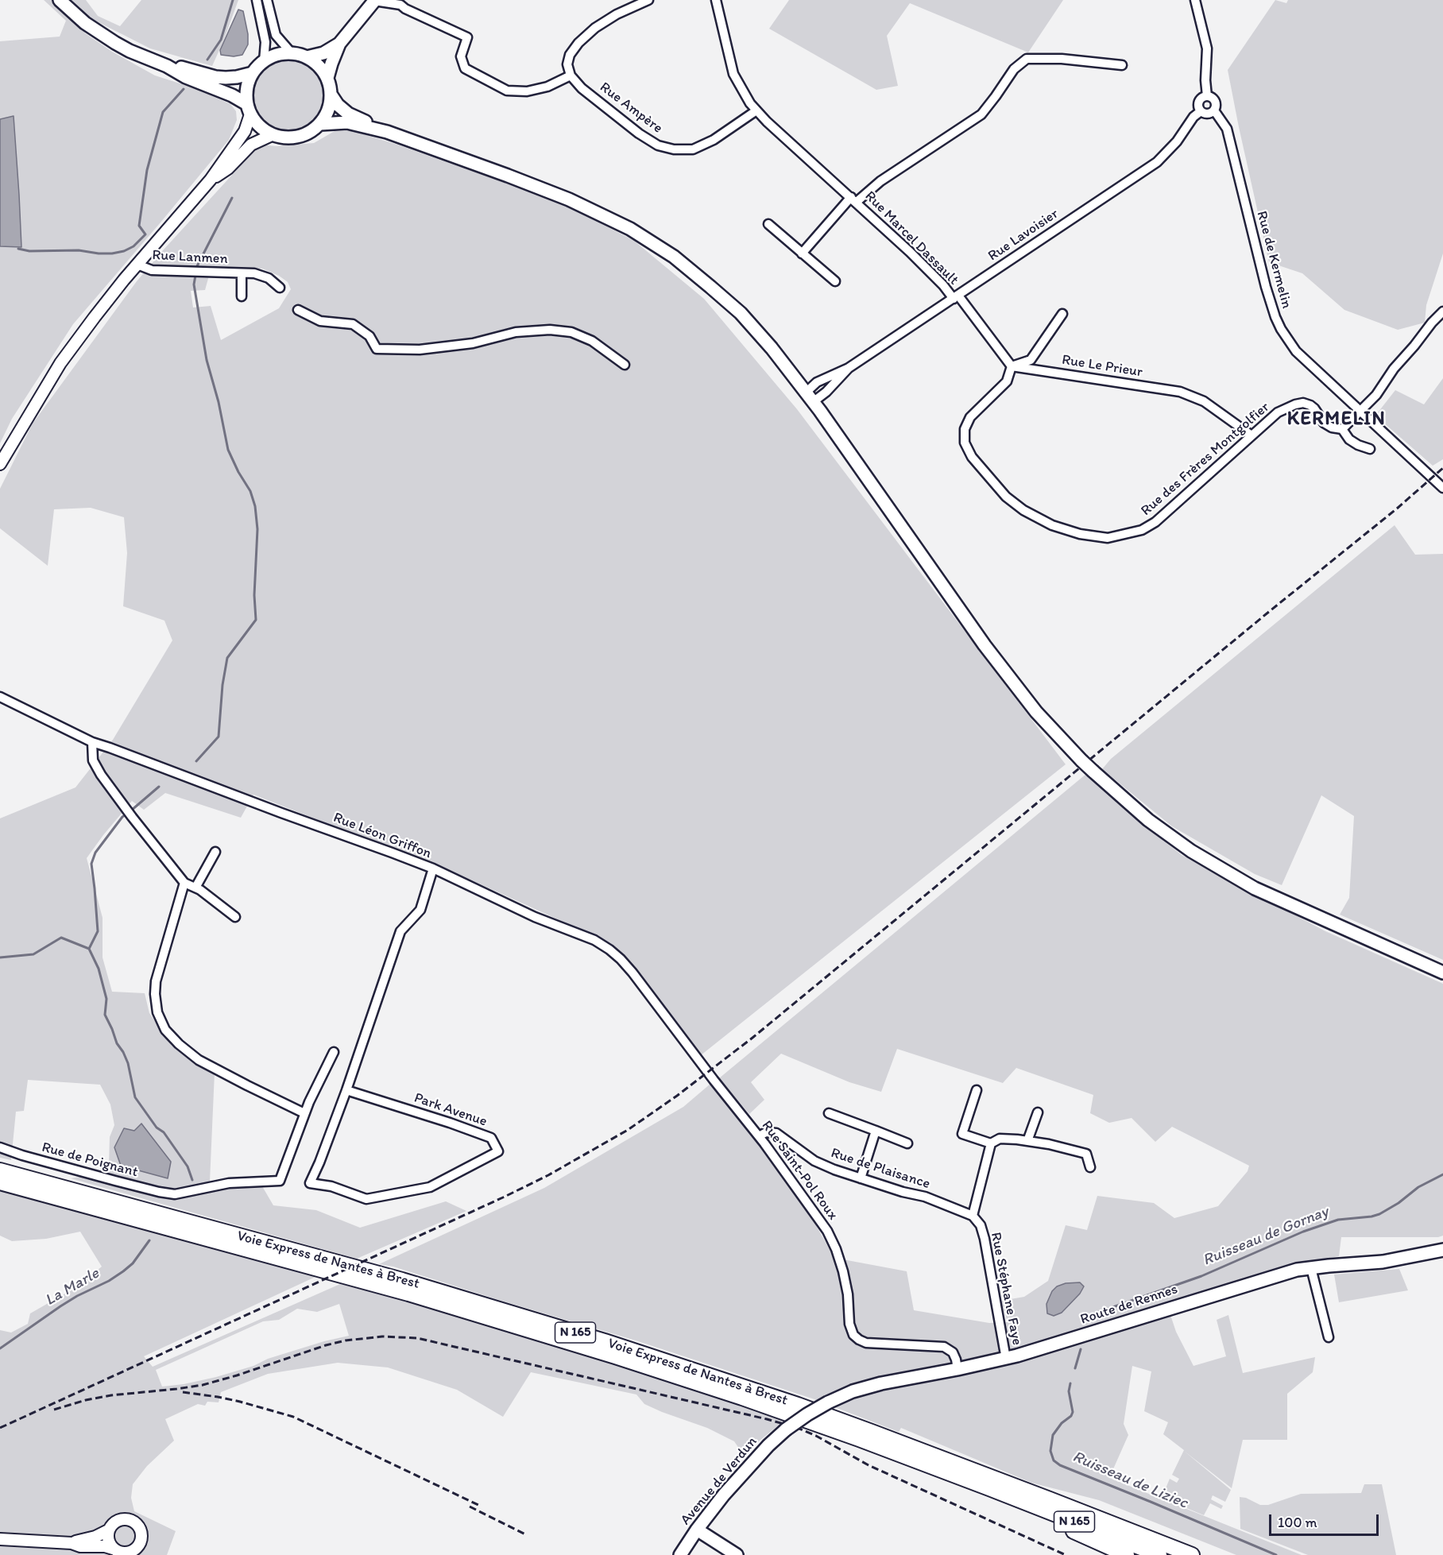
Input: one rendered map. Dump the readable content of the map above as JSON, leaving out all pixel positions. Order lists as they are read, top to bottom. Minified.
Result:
{"streets":{"highway":["Voie Express de Nantes à Brest","N 165"],"main road":["Route de Rennes","Avenue de Verdun"],"street":["Rue Ampère","Rue Lavoisier","Rue Marcel Dassault","Rue Lanmen","Rue de Kermelin","Rue Le Prieur","Rue des Frères Montgolfier","Rue Léon Griffon","Park Avenue","Rue de Poignant","Rue de Plaisance","Rue Saint-Pol Roux","Rue Stéphane Faye"]},"crossings":[["Rue Ampère","Rue Marcel Dassault"],["Rue Lavoisier","Rue Marcel Dassault"],["Rue Lavoisier","Rue de Kermelin"],["Rue Le Prieur","Rue des Frères Montgolfier"],["Rue Léon Griffon","Rue Saint-Pol Roux"],["Rue de Plaisance","Rue Saint-Pol Roux"],["Rue de Plaisance","Rue Stéphane Faye"],["Rue Saint-Pol Roux","Route de Rennes"],["Rue Stéphane Faye","Route de Rennes"],["Route de Rennes","Avenue de Verdun"]],"districts":["KERMELIN"],"water":["Ruisseau de Gornay","La Marle","Ruisseau de Liziec"],"scale_bar":"100 m"}
